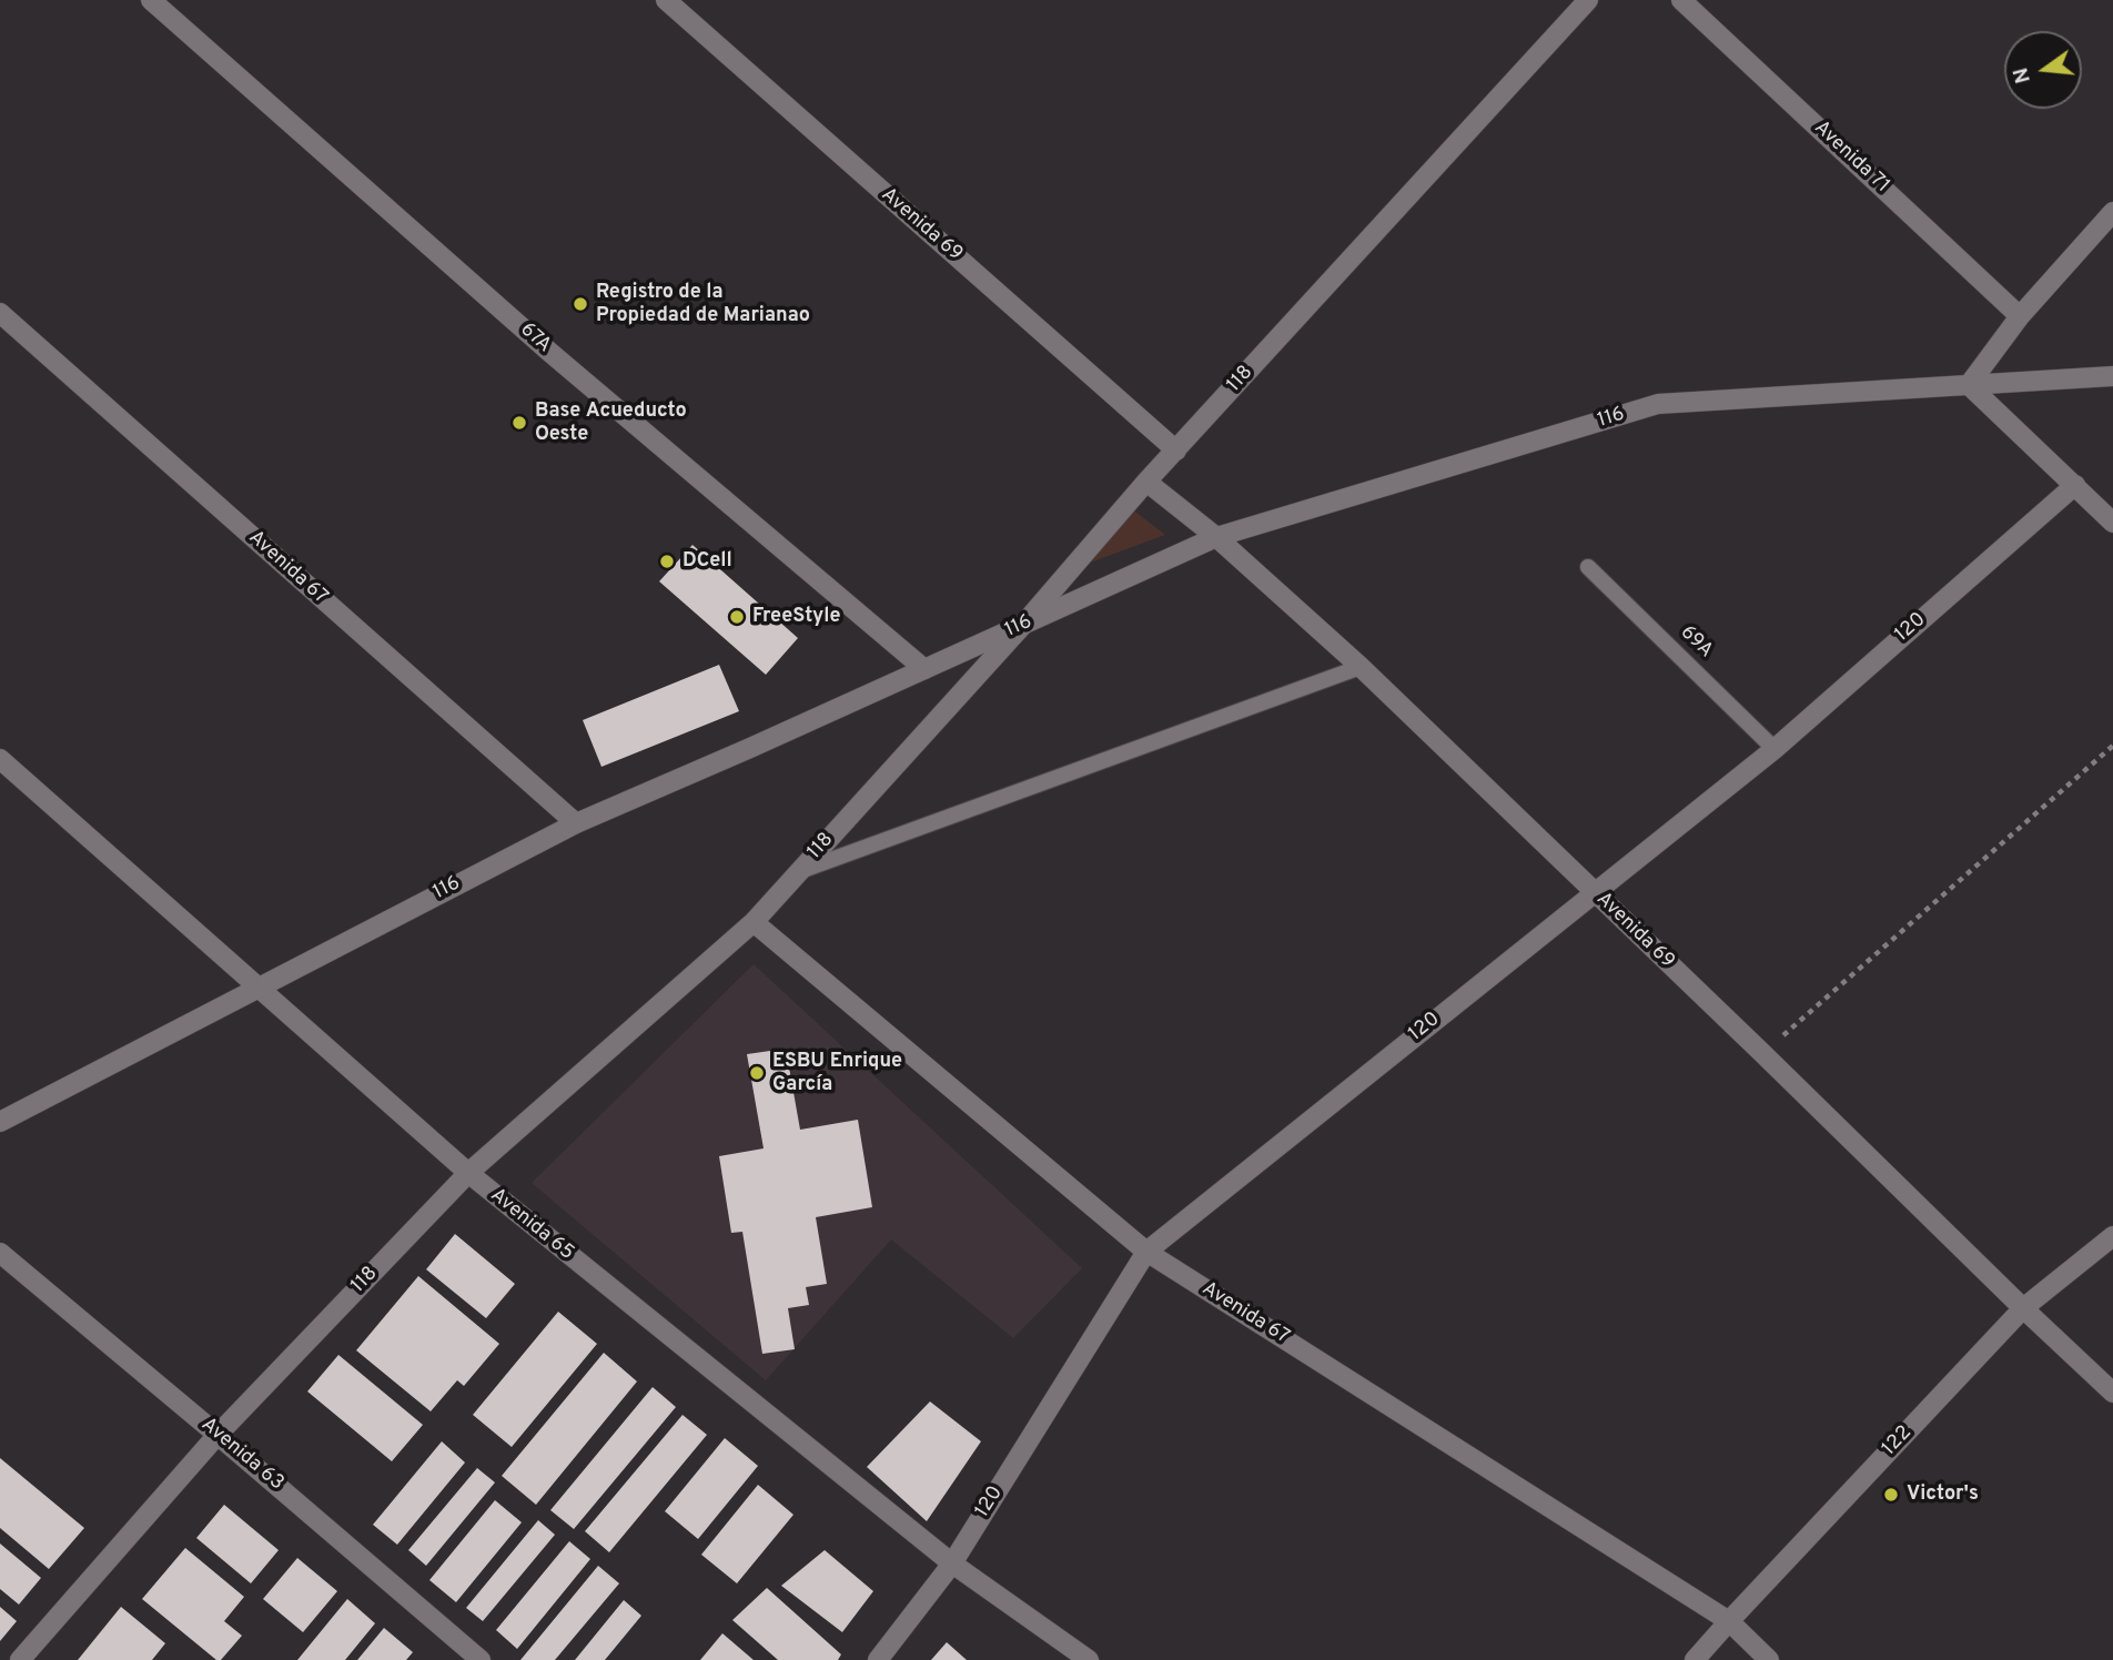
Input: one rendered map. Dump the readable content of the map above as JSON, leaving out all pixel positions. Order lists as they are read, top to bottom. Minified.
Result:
{"streets":{"street":["Avenida 71","Avenida 69","67A","118","116","Avenida 67","120","Avenida 65","122","Avenida 63"],"lane":["69A"]},"crossings":[["Avenida 69","118"],["Avenida 69","116"],["Avenida 69","120"],["Avenida 69","122"],["67A","116"],["118","116"],["118","Avenida 67"],["118","Avenida 65"],["118","Avenida 63"],["116","Avenida 67"],["116","Avenida 65"],["Avenida 67","120"],["Avenida 67","122"],["120","69A"],["120","Avenida 65"]],"places":["Registro de la Propiedad de Marianao","Base Acueducto Oeste","DCell","FreeStyle","ESBU Enrique García","Victor's"],"north":"left"}
